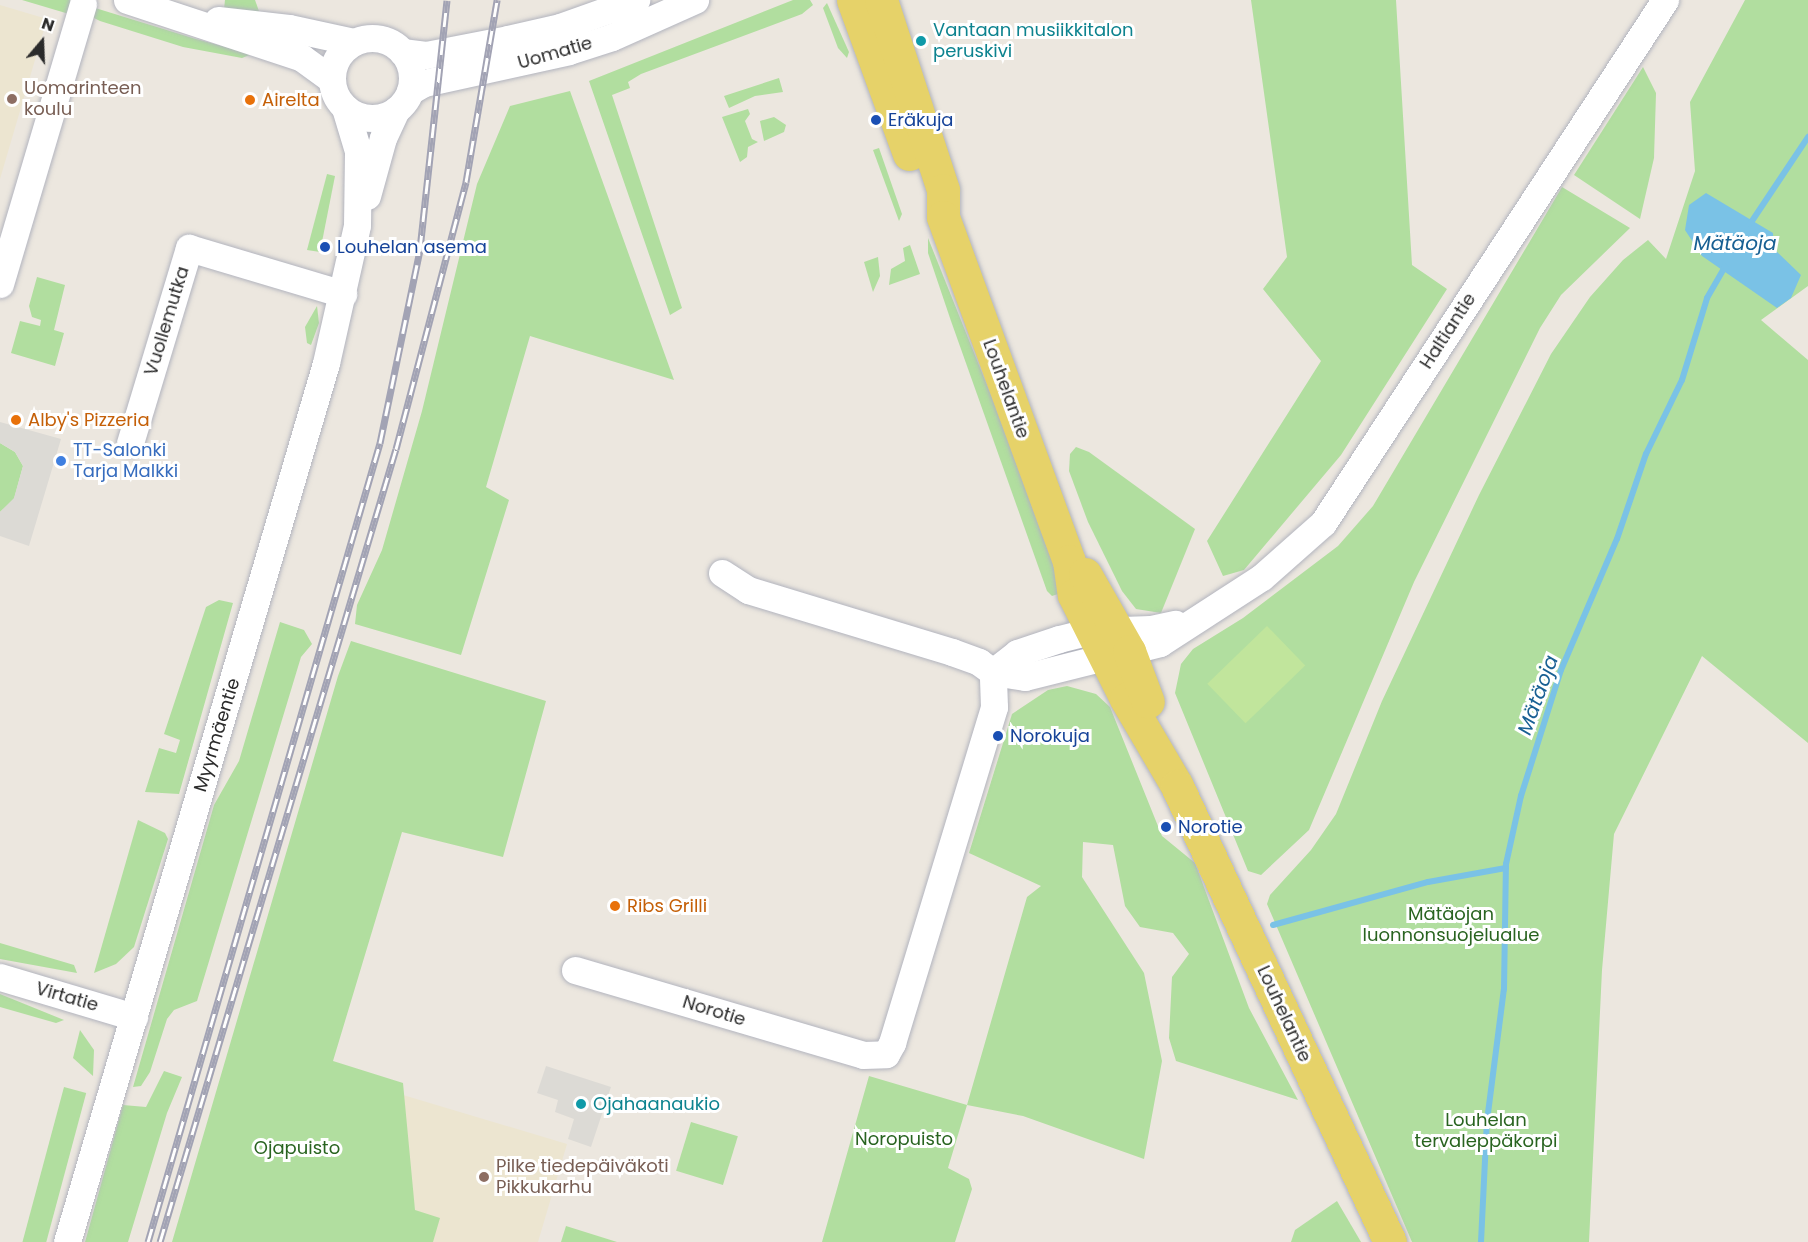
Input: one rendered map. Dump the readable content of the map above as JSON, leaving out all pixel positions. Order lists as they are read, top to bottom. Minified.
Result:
{"streets":{"main road":["Louhelantie"],"street":["Uomatie","Vuollemutka","Haltiantie","Myyrmäentie","Virtatie","Norotie"]},"crossings":[["Uomatie","Myyrmäentie"],["Vuollemutka","Myyrmäentie"],["Haltiantie","Louhelantie"],["Myyrmäentie","Virtatie"]],"water":["Mätäoja"],"parks":["Mätäojan luonnonsuojelualue","Louhelan tervaleppäkorpi","Noropuisto","Ojapuisto"],"places":["Vantaan musiikkitalon peruskivi","Uomarinteen koulu","Airelta","Eräkuja","Louhelan asema","Alby's Pizzeria","TT-Salonki Tarja Malkki","Norokuja","Norotie","Ribs Grilli","Ojahaanaukio","Pilke tiedepäiväkoti Pikkukarhu"],"north":"top"}
